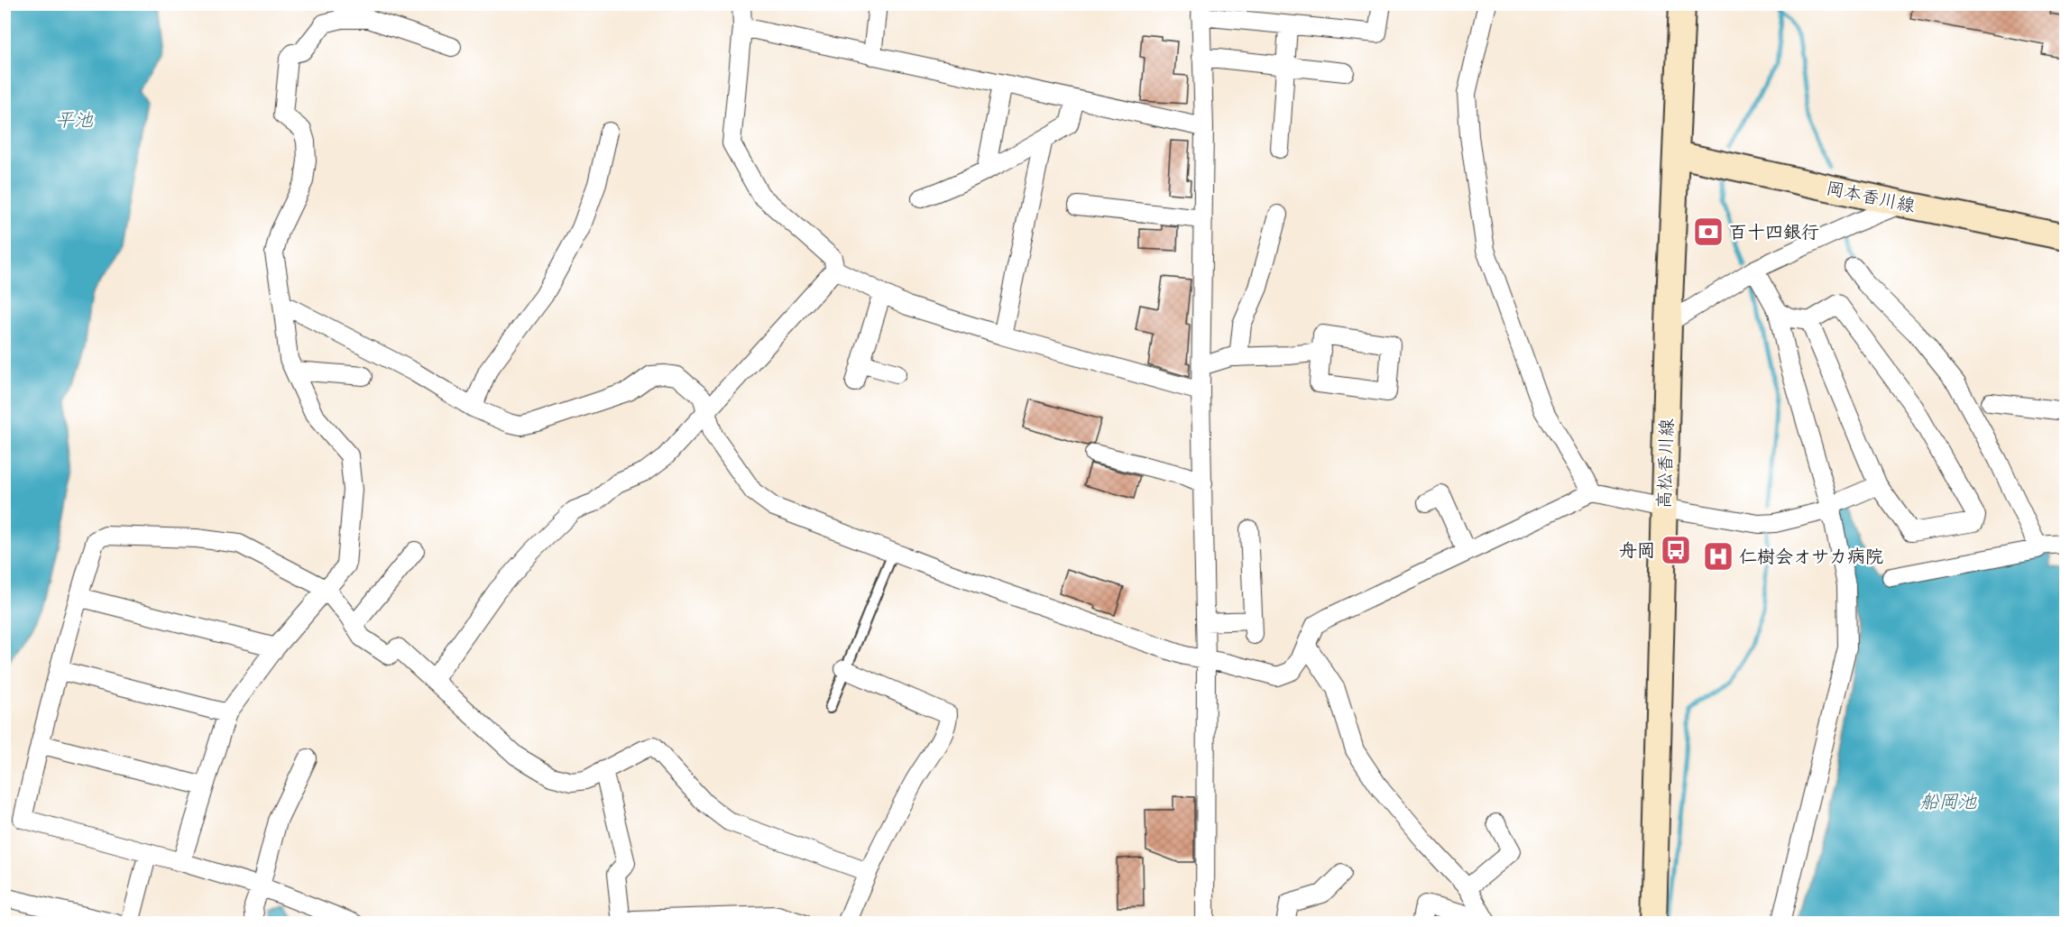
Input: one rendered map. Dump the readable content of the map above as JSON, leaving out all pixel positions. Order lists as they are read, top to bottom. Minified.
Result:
{"streets":{"main road":["岡本香川線","高松香川線"]},"crossings":[["岡本香川線","高松香川線"]],"water":["平池","船岡池"],"places":{"bank":["百十四銀行"],"bus stop":["舟岡"],"hospital":["仁樹会オサカ病院"]}}
